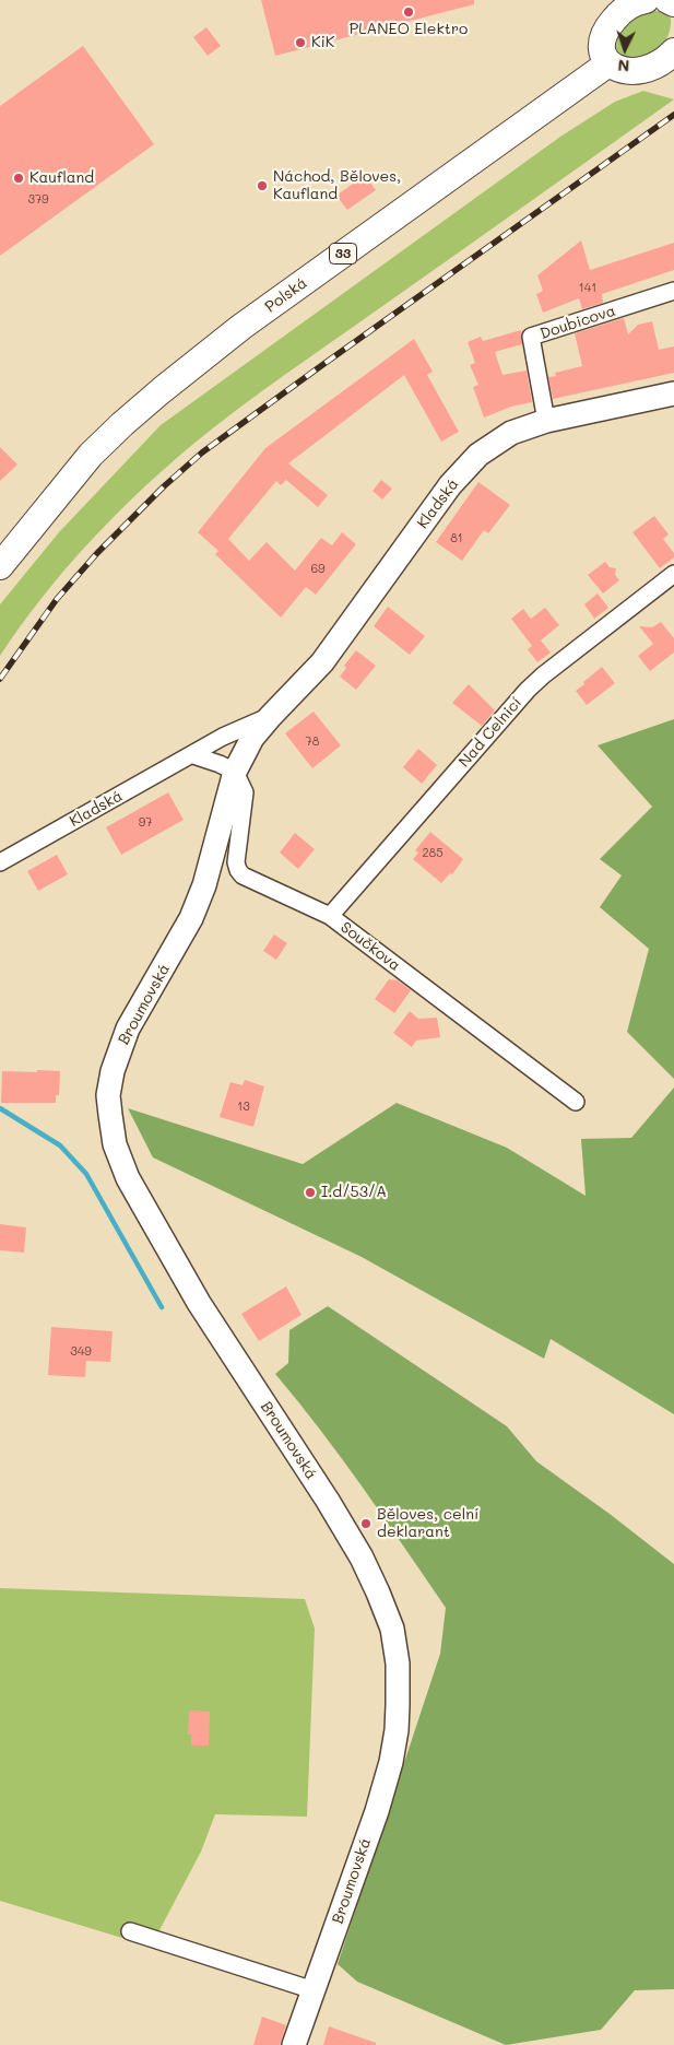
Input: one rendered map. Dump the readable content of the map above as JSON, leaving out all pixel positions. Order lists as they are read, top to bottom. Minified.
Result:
{"streets":{"main road":["33","Polská","Kladská","Broumovská"],"street":["Doubicova","Nad Celnicí","Součkova"]},"crossings":[["Doubicova","Kladská"],["Kladská","Součkova"],["Kladská","Broumovská"],["Nad Celnicí","Součkova"]],"places":["PLANEO Elektro","KiK","Kaufland","Náchod, Běloves, Kaufland","I.d/53/A","Běloves, celní deklarant"],"house_numbers":["379","141","81","69","78","97","285","13","349"],"north":"bottom"}
